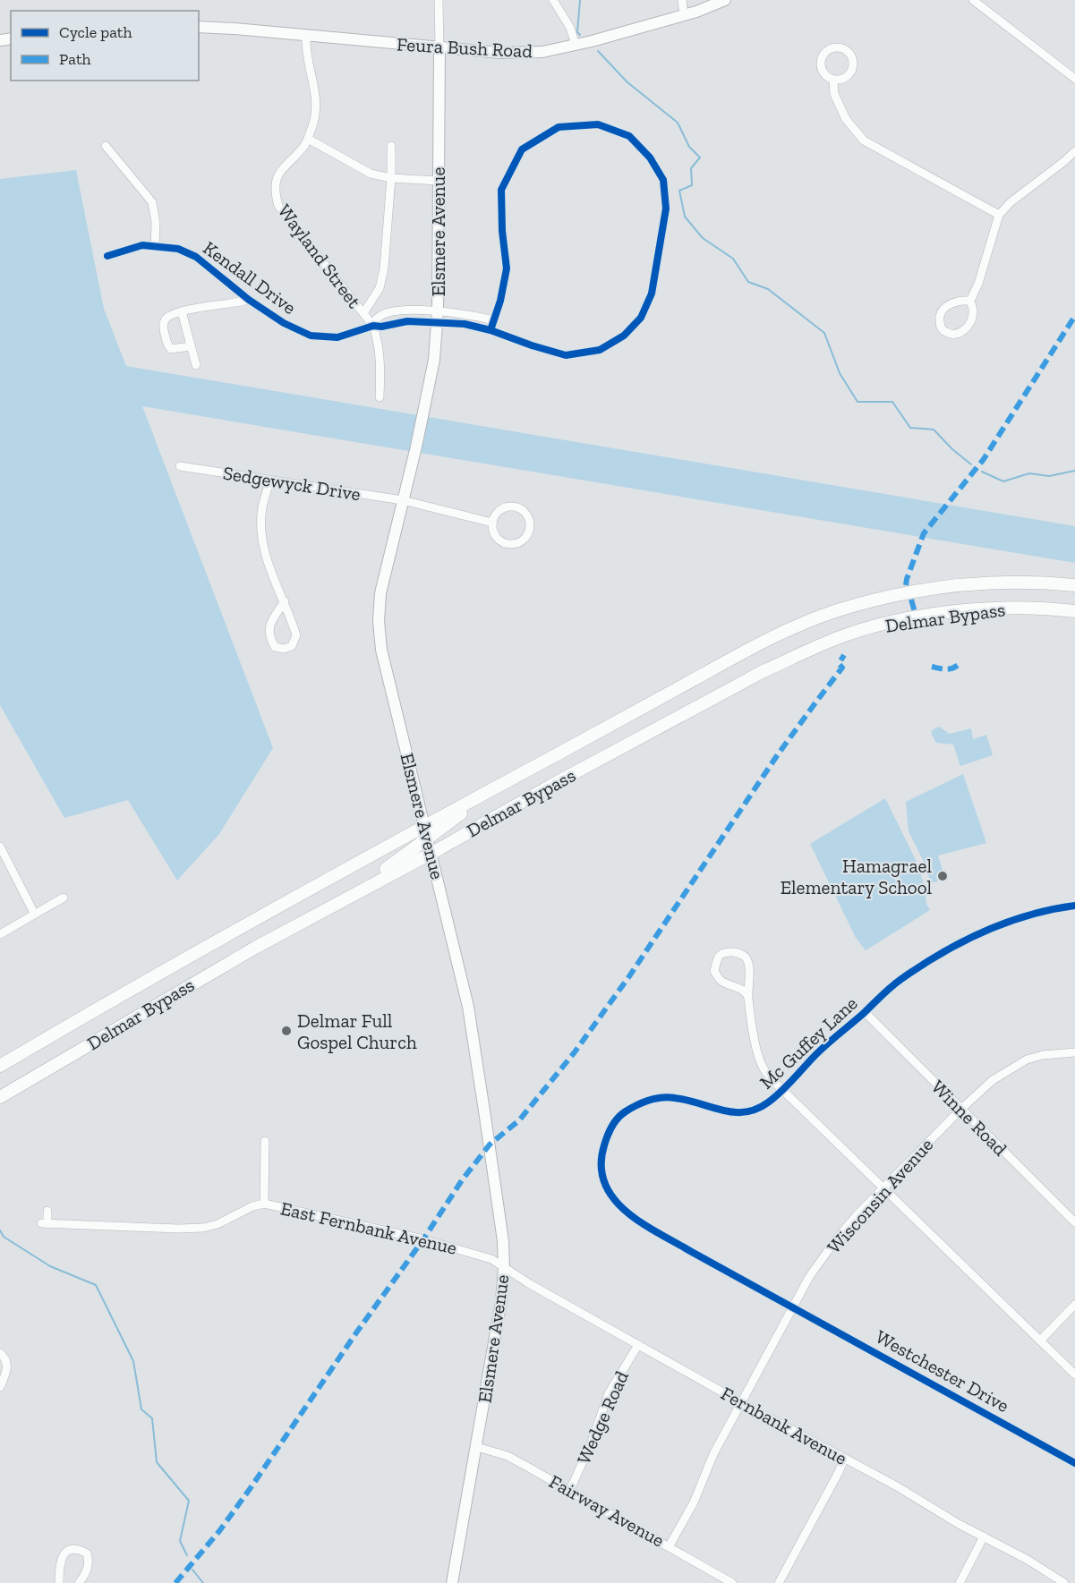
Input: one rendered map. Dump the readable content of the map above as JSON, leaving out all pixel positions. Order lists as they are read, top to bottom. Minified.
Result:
{"streets":{"main road":["Feura Bush Road","Elsmere Avenue","Delmar Bypass"],"street":["Wayland Street","Kendall Drive","Sedgewyck Drive","Mc Guffey Lane","Winne Road","Wisconsin Avenue","East Fernbank Avenue","Westchester Drive","Wedge Road","Fernbank Avenue","Fairway Avenue"]},"crossings":[["Feura Bush Road","Elsmere Avenue"],["Feura Bush Road","Wayland Street"],["Elsmere Avenue","Kendall Drive"],["Elsmere Avenue","Sedgewyck Drive"],["Elsmere Avenue","Delmar Bypass"],["Elsmere Avenue","East Fernbank Avenue"],["Elsmere Avenue","Fernbank Avenue"],["Elsmere Avenue","Fairway Avenue"],["Wayland Street","Kendall Drive"],["Mc Guffey Lane","Winne Road"],["Mc Guffey Lane","Wisconsin Avenue"],["Mc Guffey Lane","Westchester Drive"],["Winne Road","Wisconsin Avenue"],["Wisconsin Avenue","Westchester Drive"],["Wisconsin Avenue","Fernbank Avenue"],["Wisconsin Avenue","Fairway Avenue"],["East Fernbank Avenue","Fernbank Avenue"],["Wedge Road","Fernbank Avenue"],["Wedge Road","Fairway Avenue"]],"places":["Hamagrael Elementary School","Delmar Full Gospel Church"],"legend":["Cycle path","Path"]}
